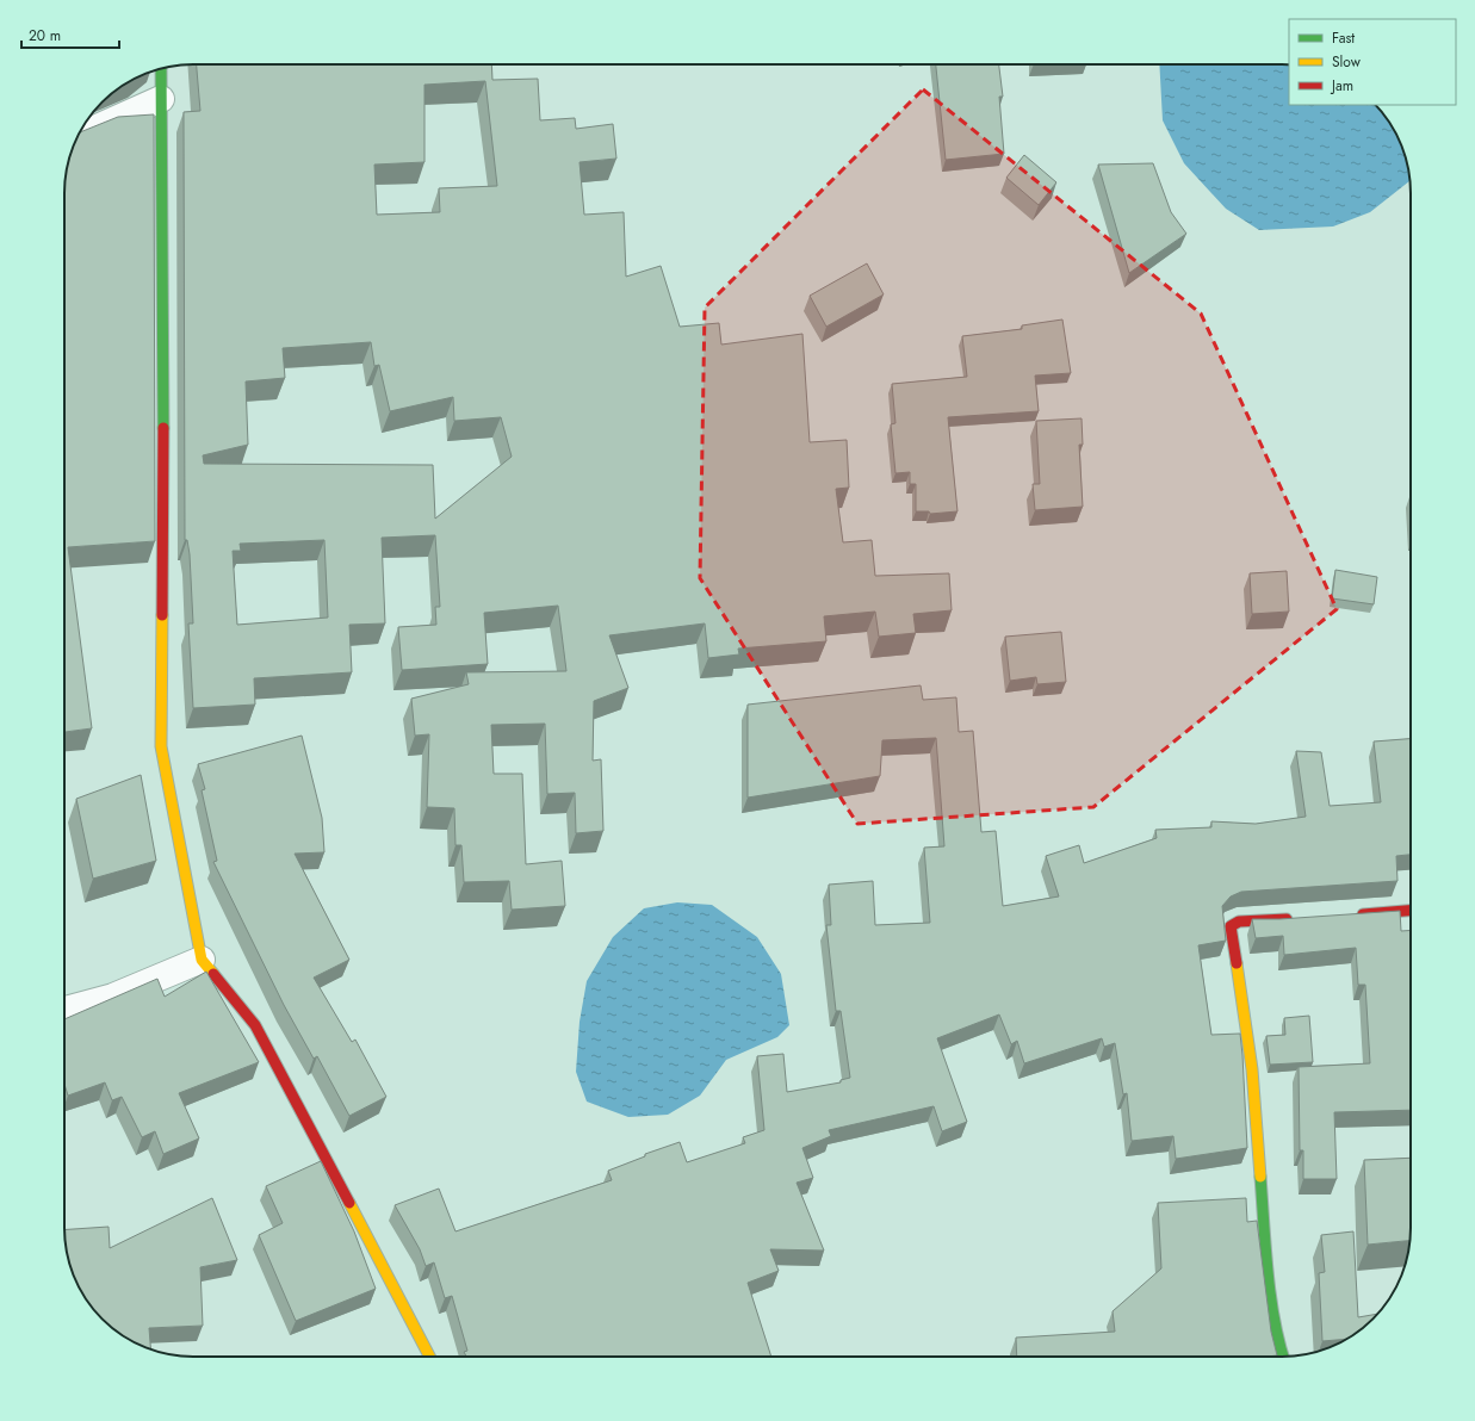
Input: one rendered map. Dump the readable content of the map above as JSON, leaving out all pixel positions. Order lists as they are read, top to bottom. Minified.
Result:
{"legend":["Fast","Slow","Jam"],"scale_bar":"20 m"}
